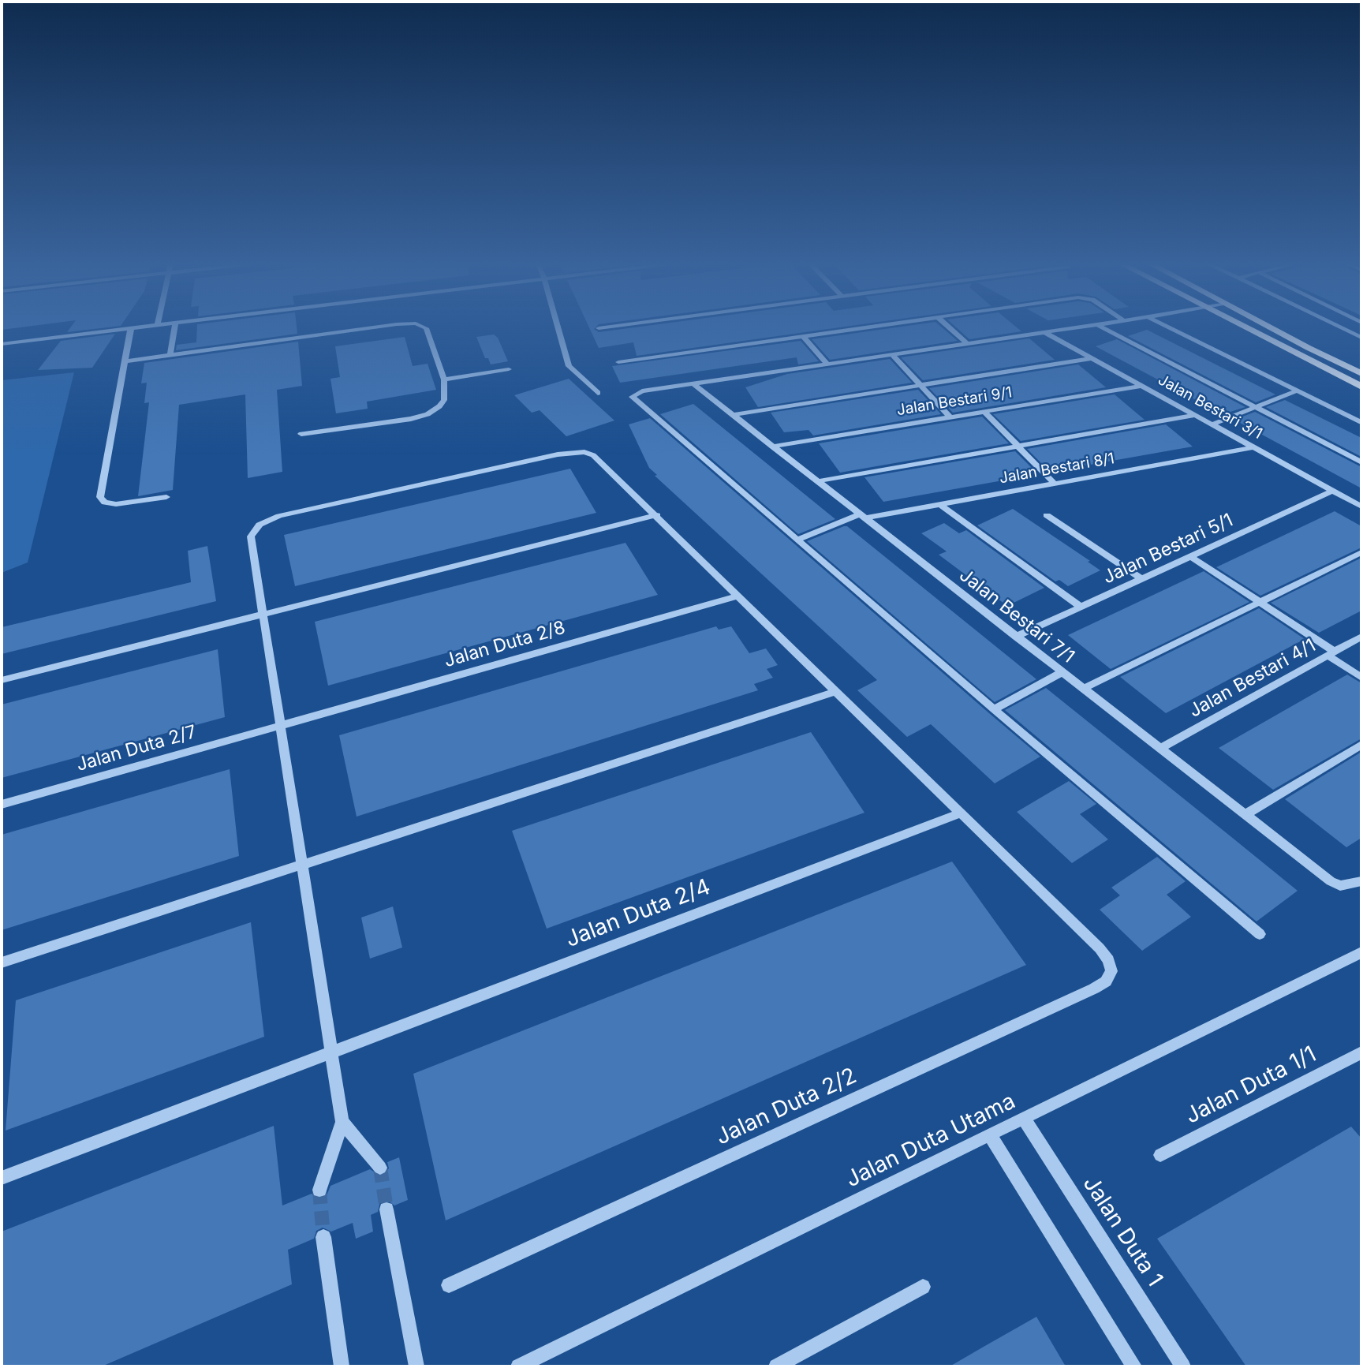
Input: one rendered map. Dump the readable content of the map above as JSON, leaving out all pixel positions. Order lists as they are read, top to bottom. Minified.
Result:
{"streets":{"street":["Jalan Bestari 9/1","Jalan Bestari 3/1","Jalan Bestari 8/1","Jalan Bestari 5/1","Jalan Bestari 7/1","Jalan Duta 2/8","Jalan Bestari 4/1","Jalan Duta 2/7","Jalan Duta 2/4","Jalan Duta 1/1","Jalan Duta 2/2","Jalan Duta Utama","Jalan Duta 1"]},"crossings":[["Jalan Bestari 9/1","Jalan Bestari 3/1"],["Jalan Bestari 9/1","Jalan Bestari 7/1"],["Jalan Bestari 3/1","Jalan Bestari 8/1"],["Jalan Bestari 3/1","Jalan Bestari 5/1"],["Jalan Bestari 8/1","Jalan Bestari 7/1"],["Jalan Bestari 5/1","Jalan Bestari 7/1"],["Jalan Bestari 7/1","Jalan Bestari 4/1"],["Jalan Duta 2/8","Jalan Duta 2/7"],["Jalan Duta 2/4","Jalan Duta 2/2"],["Jalan Duta Utama","Jalan Duta 1"]]}
